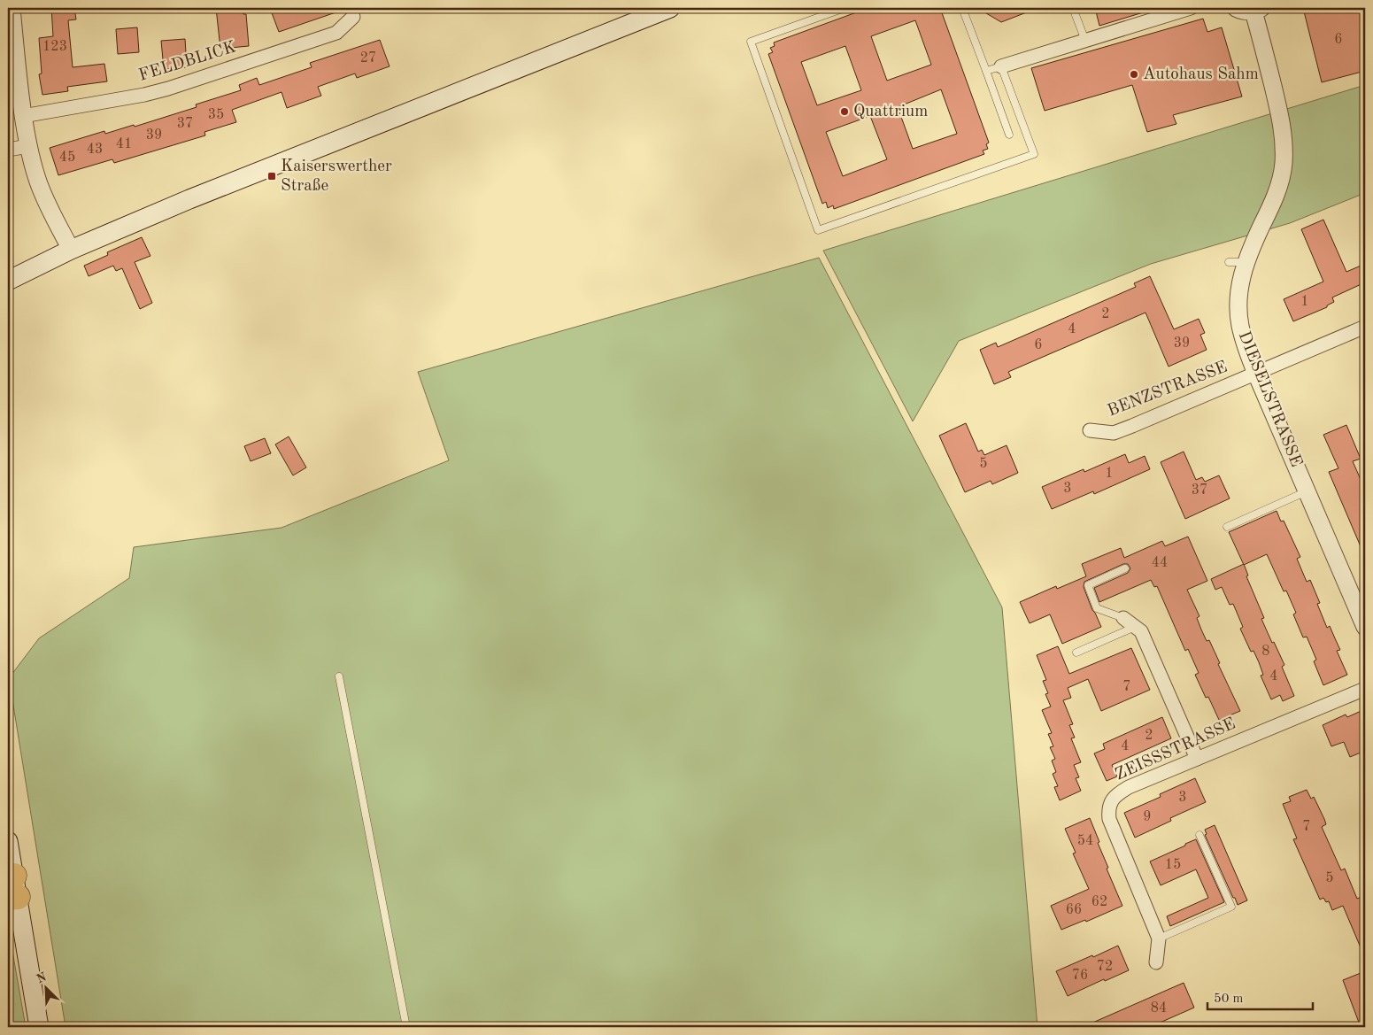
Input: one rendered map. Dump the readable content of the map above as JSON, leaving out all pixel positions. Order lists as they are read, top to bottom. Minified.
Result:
{"streets":{"street":["FELDBLICK","BENZSTRASSE","DIESELSTRASSE","ZEISSSTRASSE"]},"crossings":[["BENZSTRASSE","DIESELSTRASSE"]],"places":{"other":["Autohaus Sahm","Quattrium"],"transit":["Kaiserswerther Straße"]},"house_numbers":["6","123","27","35","37","39","41","43","45","1","2","4","39","6","5","1","3","37","44","8","4","7","2","4","3","9","7","54","15","5","62","66","72","76","84"],"scale_bar":"50 m","north":"top left"}
